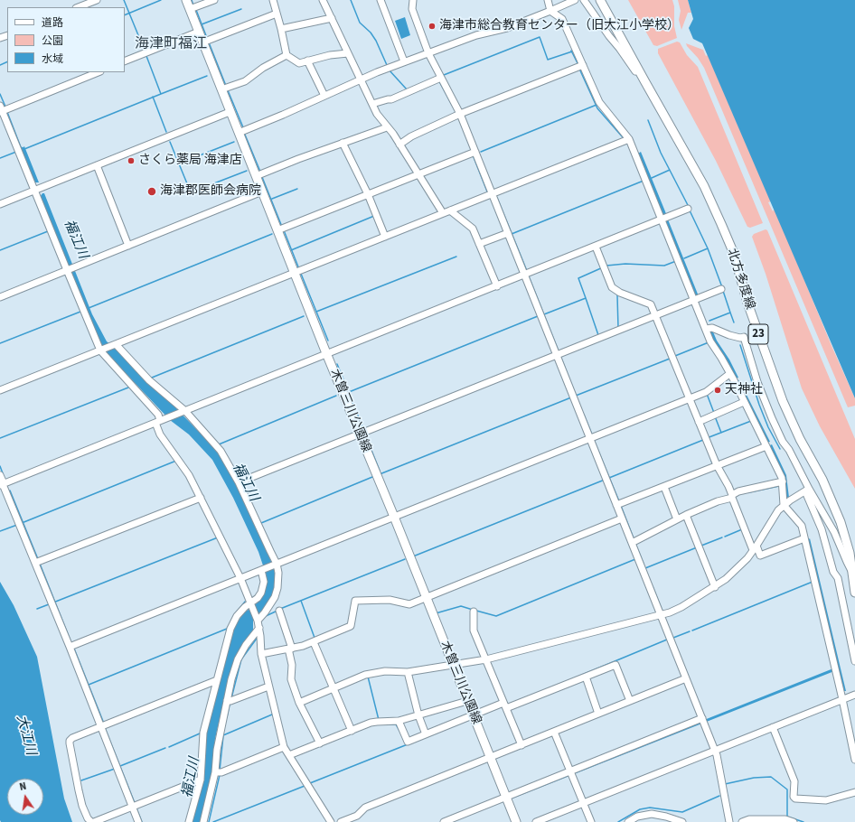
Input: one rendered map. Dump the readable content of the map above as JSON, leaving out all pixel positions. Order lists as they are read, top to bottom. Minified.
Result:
{"streets":{"main road":["北方多度線","23","木曽三川公園線"]},"districts":["海津町福江"],"water":["福江川","大江川"],"places":["海津市総合教育センター（旧大江小学校）","さくら薬局 海津店","海津郡医師会病院","天神社"],"legend":["道路","公園","水域"],"north":"top"}
